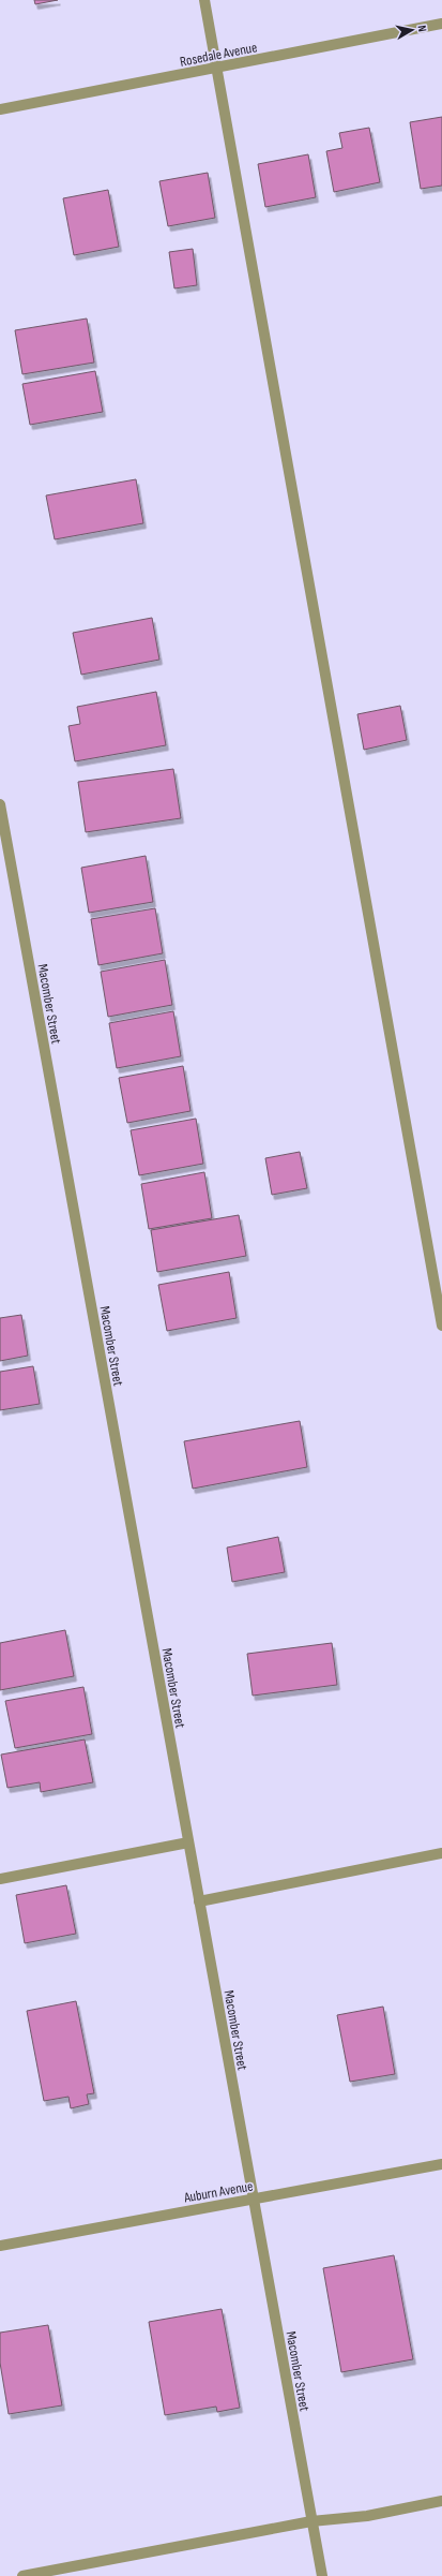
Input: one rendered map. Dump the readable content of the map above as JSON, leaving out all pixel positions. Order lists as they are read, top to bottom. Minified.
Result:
{"streets":{"street":["Rosedale Avenue","Macomber Street","Auburn Avenue"]},"crossings":[["Macomber Street","Auburn Avenue"]],"north":"right"}
